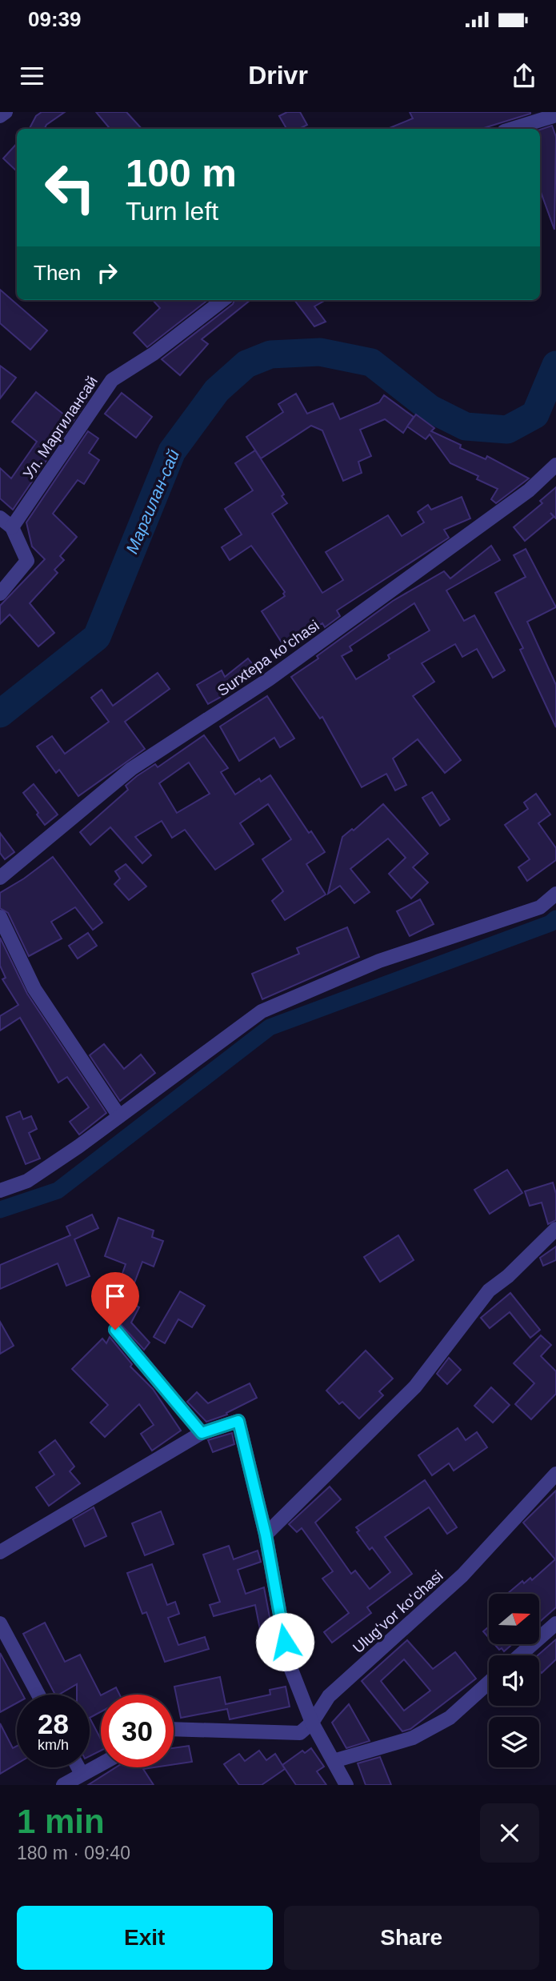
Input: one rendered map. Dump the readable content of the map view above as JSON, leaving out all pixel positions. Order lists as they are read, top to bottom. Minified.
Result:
{"streets":{"street":["Ул. Маргилансай","Surxtepa koʻchasi","Ulugʻvor koʻchasi"]},"water":["Маргилан-сай"],"north":"right","page":{"status":"09:39","header":"Drivr","turn":["100 m","Turn left"],"then":"Then","speed":"28 km/h","limit":"30","heading":["1 min","180 m · 09:40"],"buttons":["Exit","Share"]}}
